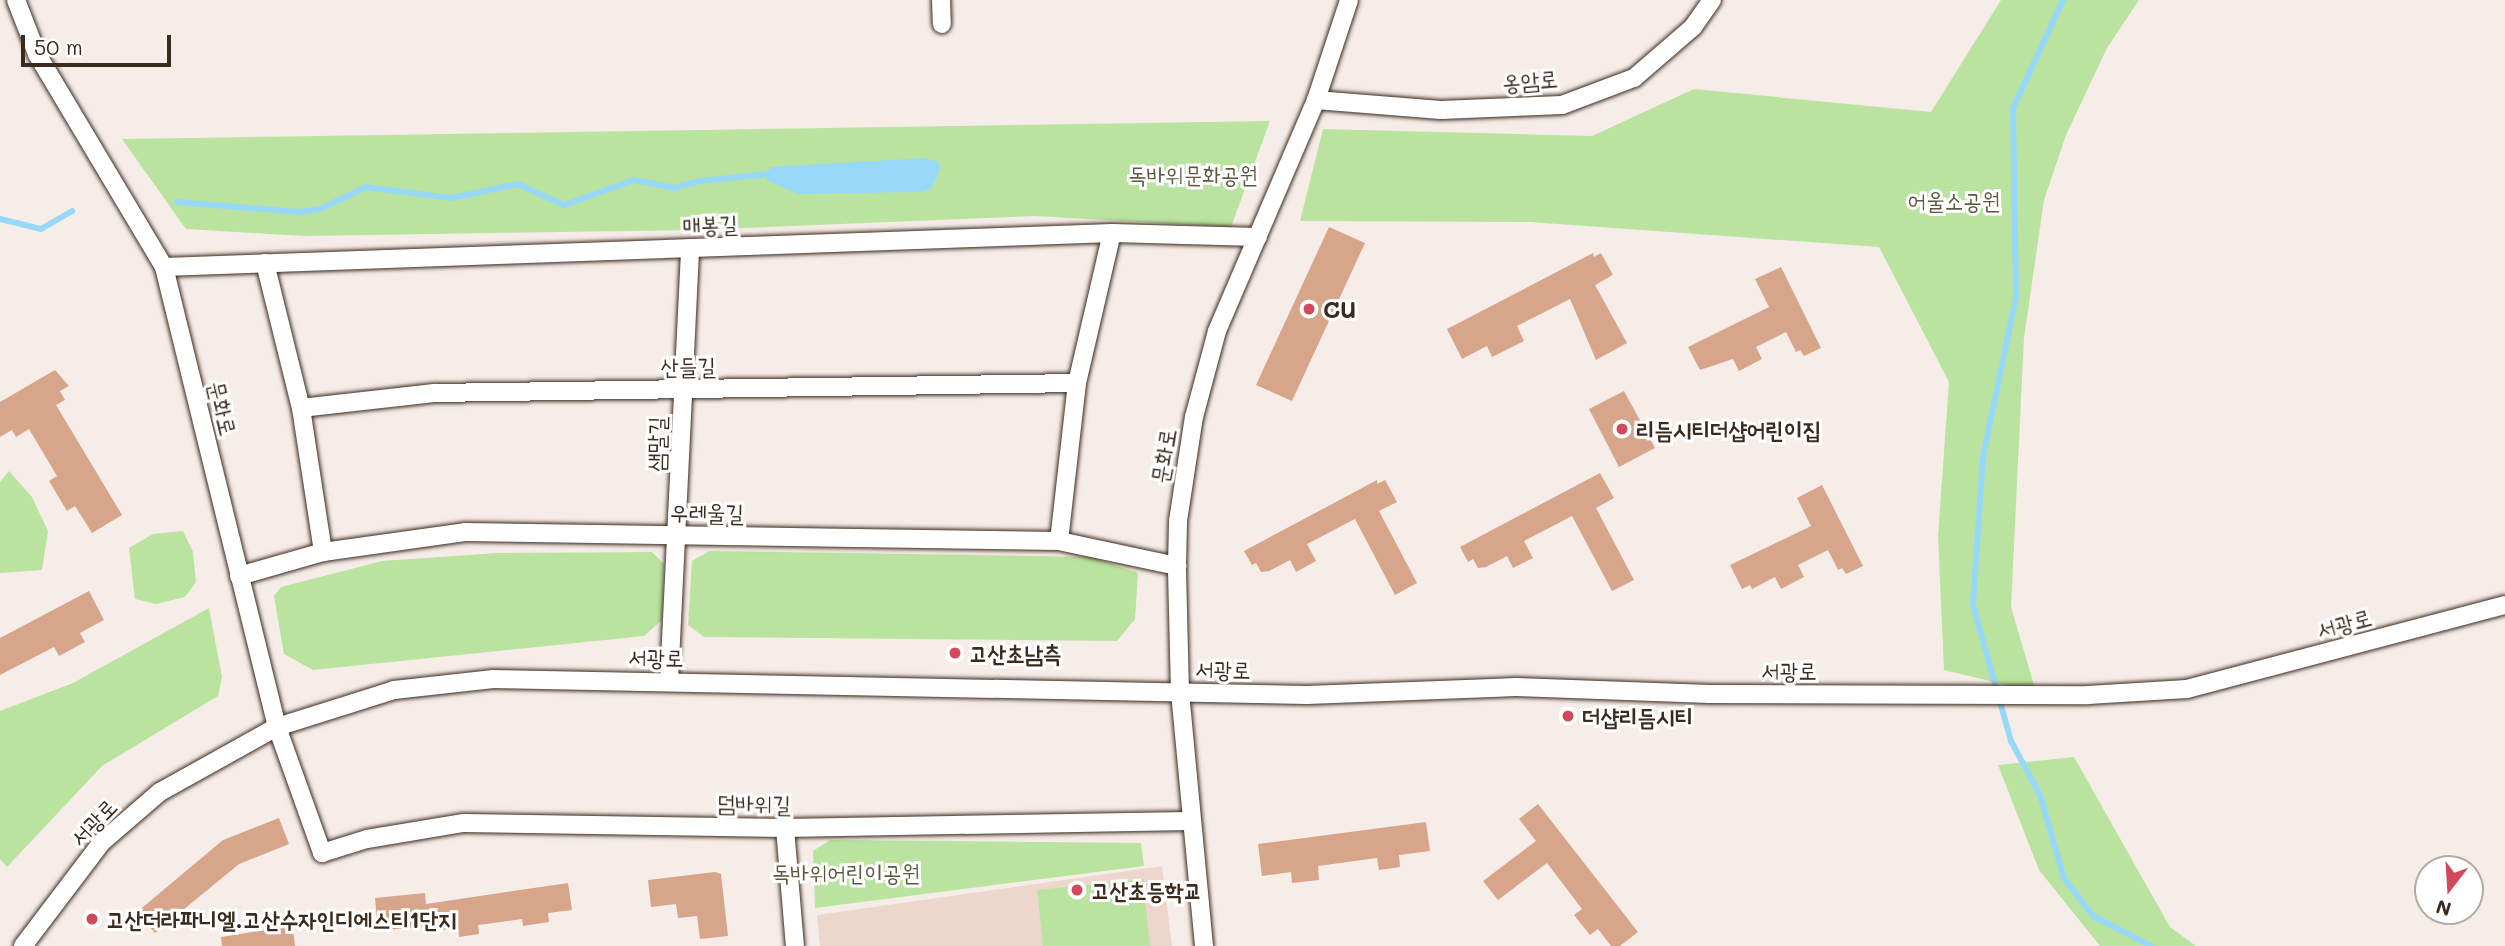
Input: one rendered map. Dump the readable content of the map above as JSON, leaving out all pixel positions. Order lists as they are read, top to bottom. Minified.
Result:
{"streets":{"street":["옹암로","매봉길","산들길","문화로","샘말길","우레울길","서광로","덤바위길"]},"crossings":[["옹암로","문화로"],["매봉길","문화로"],["매봉길","샘말길"],["산들길","샘말길"],["문화로","우레울길"],["문화로","서광로"],["문화로","덤바위길"],["샘말길","우레울길"],["샘말길","서광로"]],"parks":["독바위문화공원","어울소공원","독바위어린이공원"],"places":["CU","리듬시티더샵어린이집","고산초남측","더샵리듬시티","고산초등학교","고산더라파니엘.고산수자인디에스티1단지"],"scale_bar":"50 m","north":"bottom"}
